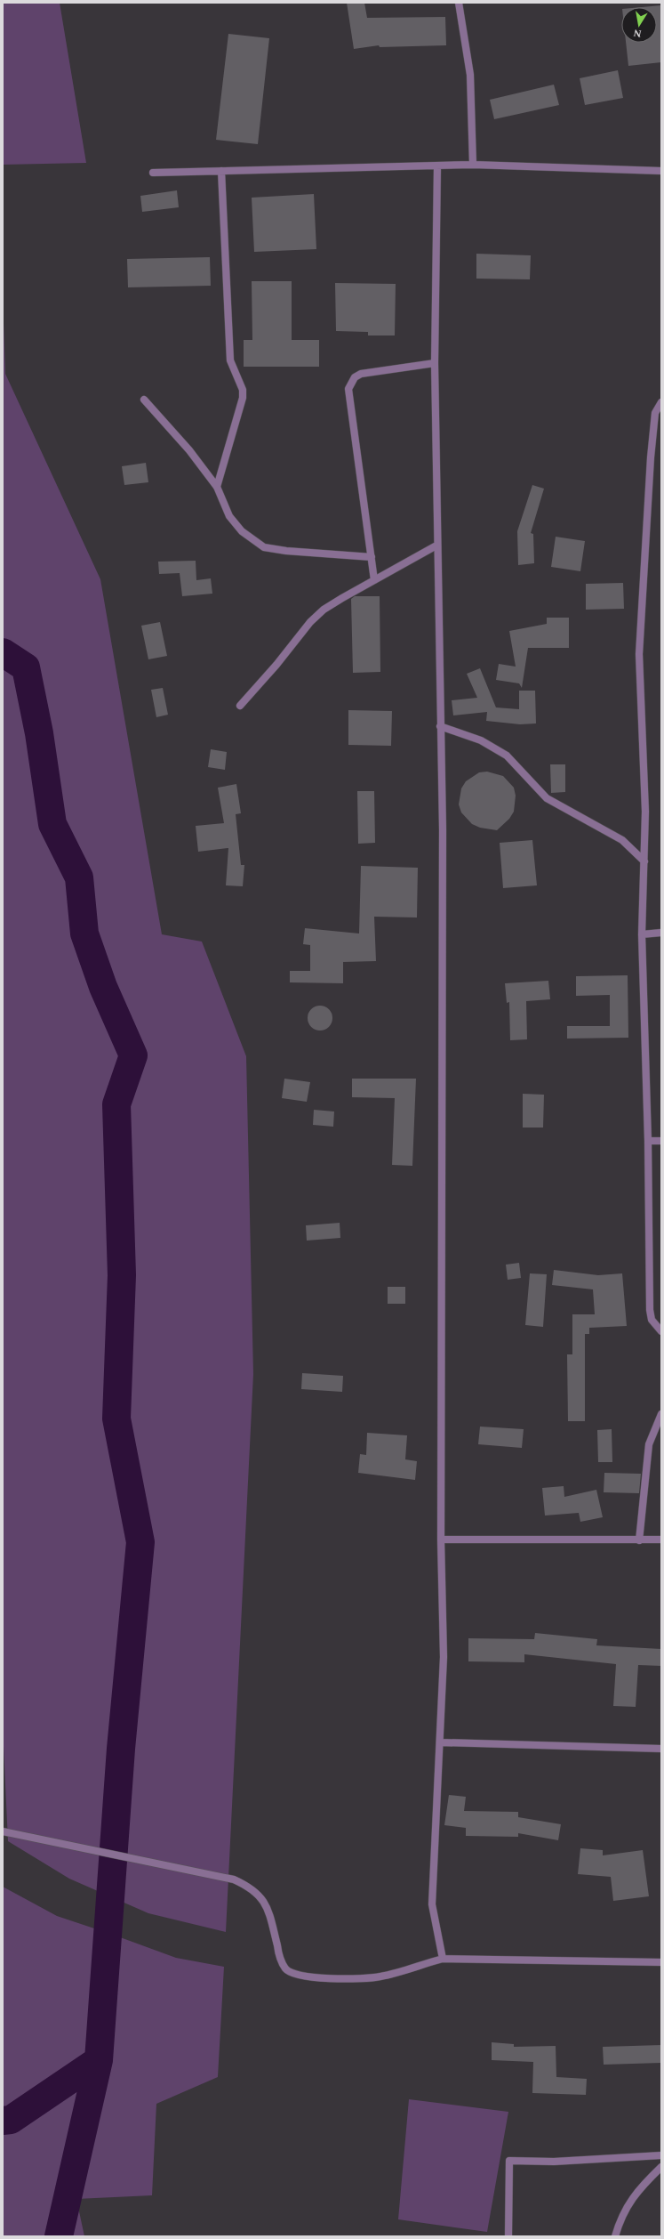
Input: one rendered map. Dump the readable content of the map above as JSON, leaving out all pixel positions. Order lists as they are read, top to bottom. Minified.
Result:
{"north":"bottom"}
